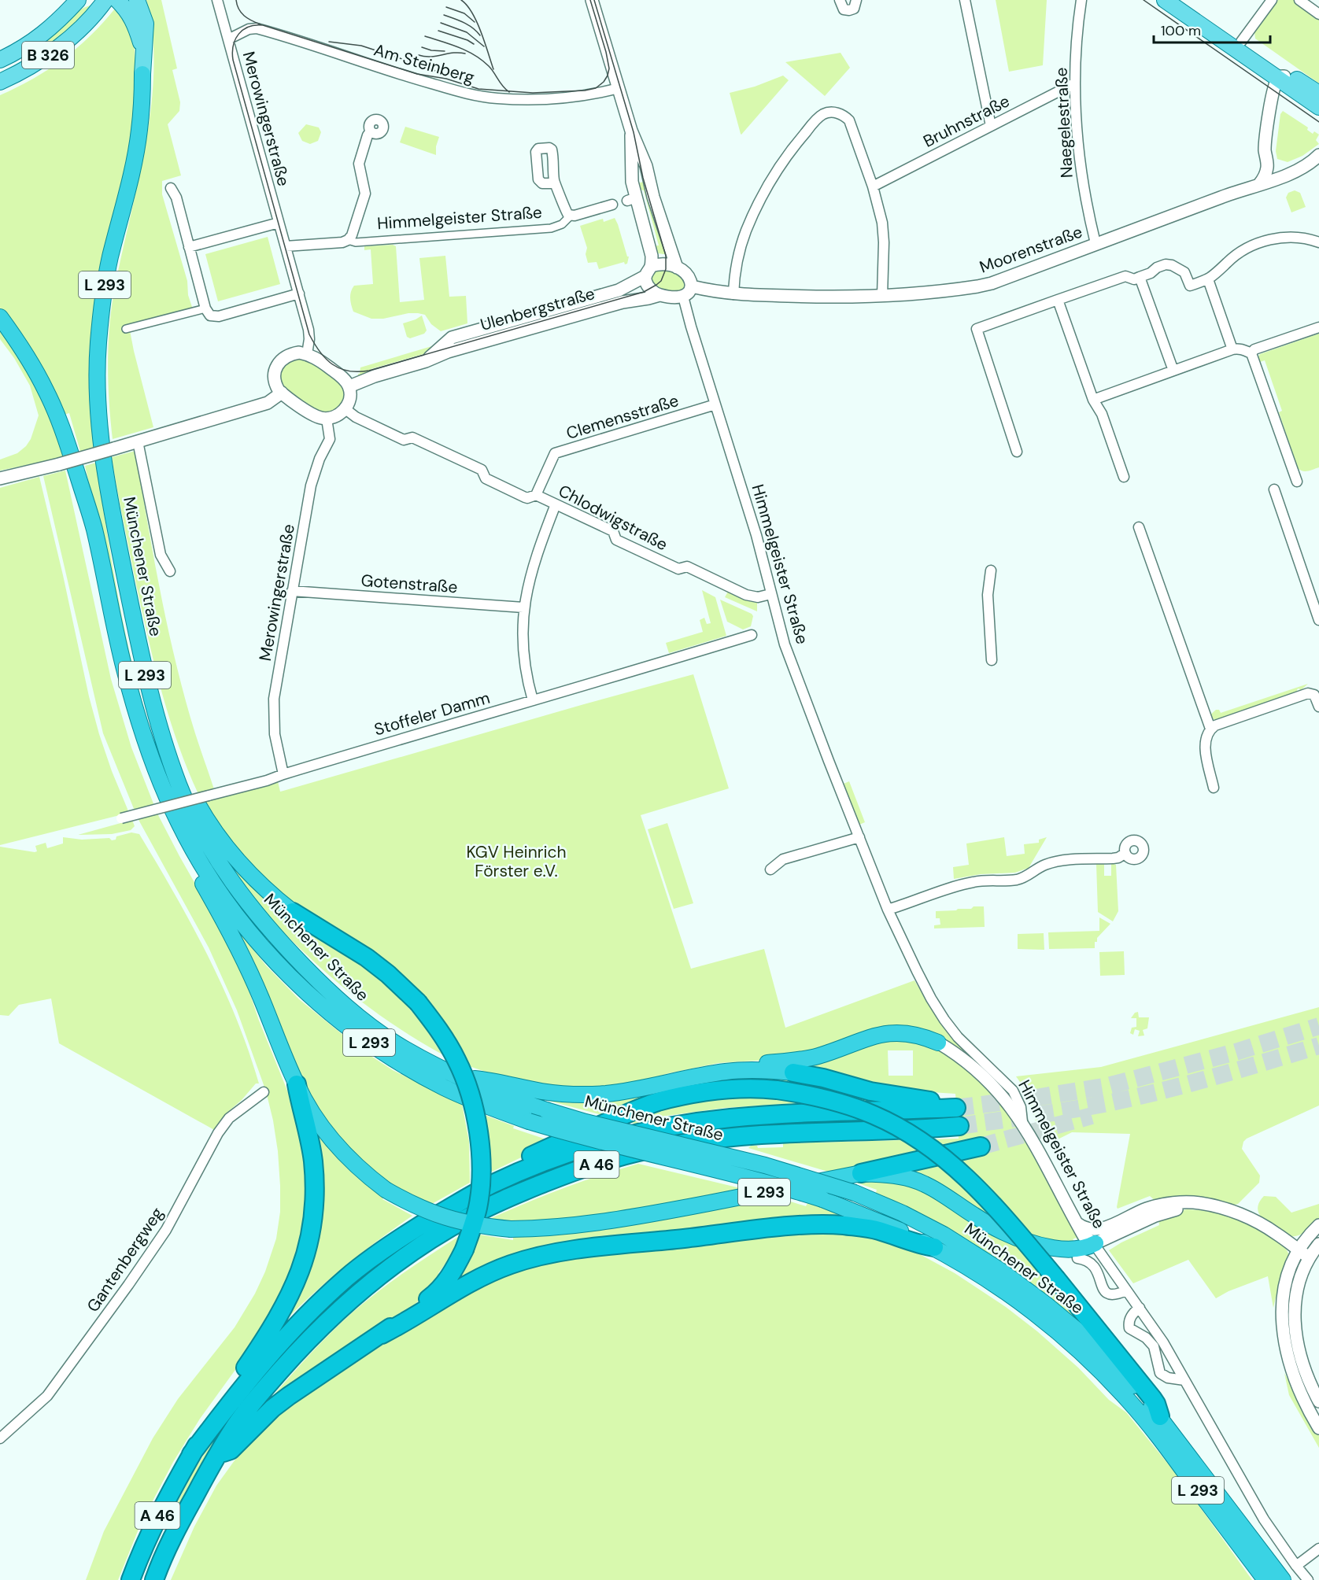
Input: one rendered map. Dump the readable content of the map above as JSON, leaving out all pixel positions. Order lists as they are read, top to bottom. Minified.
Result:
{"streets":{"highway":["L 293","Münchener Straße","A 46"],"main road":["B 326"],"street":["Am Steinberg","Merowingerstraße","Bruhnstraße","Naegelestraße","Himmelgeister Straße","Moorenstraße","Ulenbergstraße","Clemensstraße","Chlodwigstraße","Gotenstraße","Stoffeler Damm","Gantenbergweg"]},"crossings":[["Am Steinberg","Merowingerstraße"],["Merowingerstraße","Ulenbergstraße"],["Merowingerstraße","Chlodwigstraße"],["Merowingerstraße","Gotenstraße"],["Merowingerstraße","Stoffeler Damm"],["Bruhnstraße","Naegelestraße"],["Naegelestraße","Moorenstraße"],["Himmelgeister Straße","Moorenstraße"],["Himmelgeister Straße","Ulenbergstraße"],["Himmelgeister Straße","Clemensstraße"],["Himmelgeister Straße","Chlodwigstraße"],["Moorenstraße","Ulenbergstraße"],["L 293","Münchener Straße"],["Ulenbergstraße","Chlodwigstraße"],["Clemensstraße","Chlodwigstraße"]],"parks":["KGV Heinrich Förster e.V."],"scale_bar":"100 m"}
